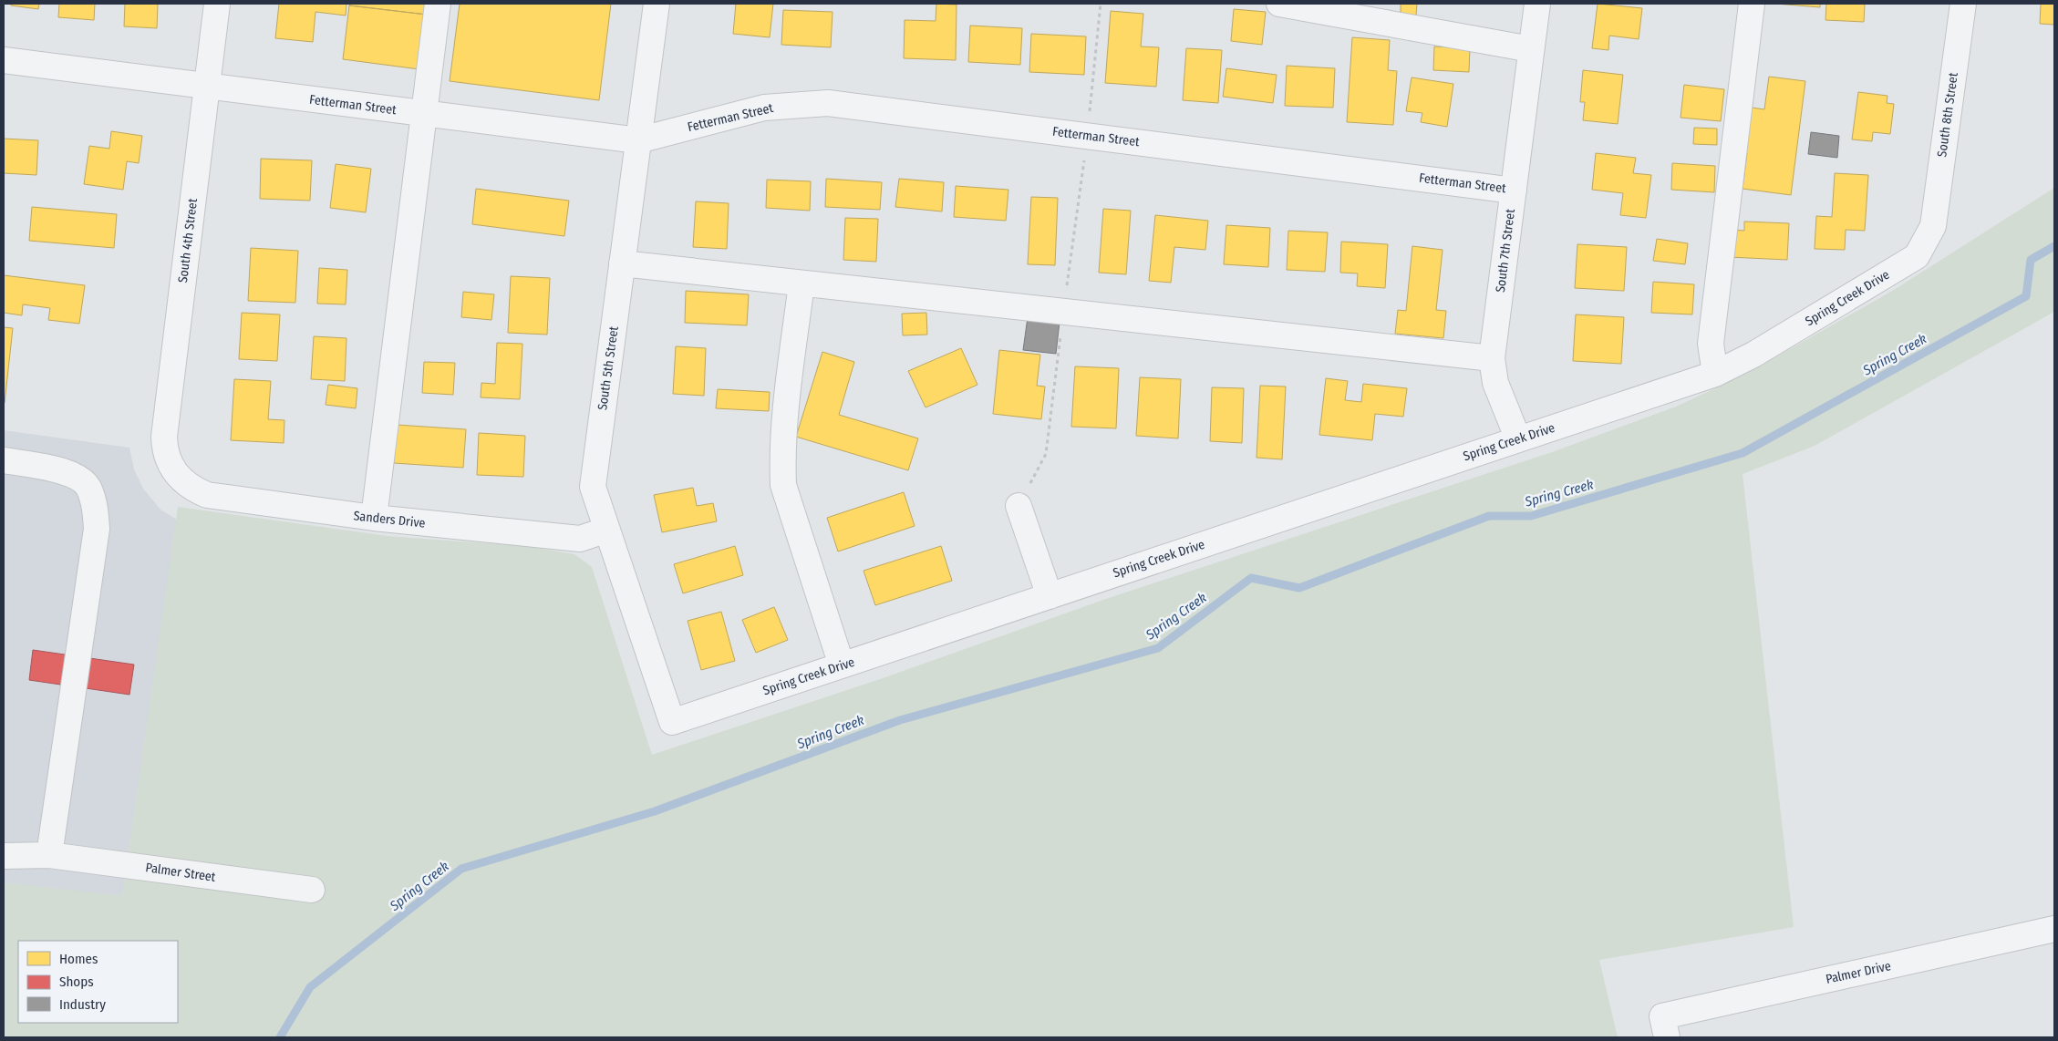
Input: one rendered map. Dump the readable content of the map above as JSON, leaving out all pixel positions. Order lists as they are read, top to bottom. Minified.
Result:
{"streets":{"street":["Fetterman Street","South 8th Street","South 4th Street","South 7th Street","Spring Creek Drive","South 5th Street","Sanders Drive","Palmer Street","Palmer Drive"]},"crossings":[["Fetterman Street","South 4th Street"],["Fetterman Street","South 7th Street"],["Fetterman Street","South 5th Street"],["South 8th Street","Spring Creek Drive"],["South 4th Street","Sanders Drive"],["South 7th Street","Spring Creek Drive"],["Spring Creek Drive","South 5th Street"],["South 5th Street","Sanders Drive"]],"water":["Spring Creek"],"legend":["Homes","Shops","Industry"]}
